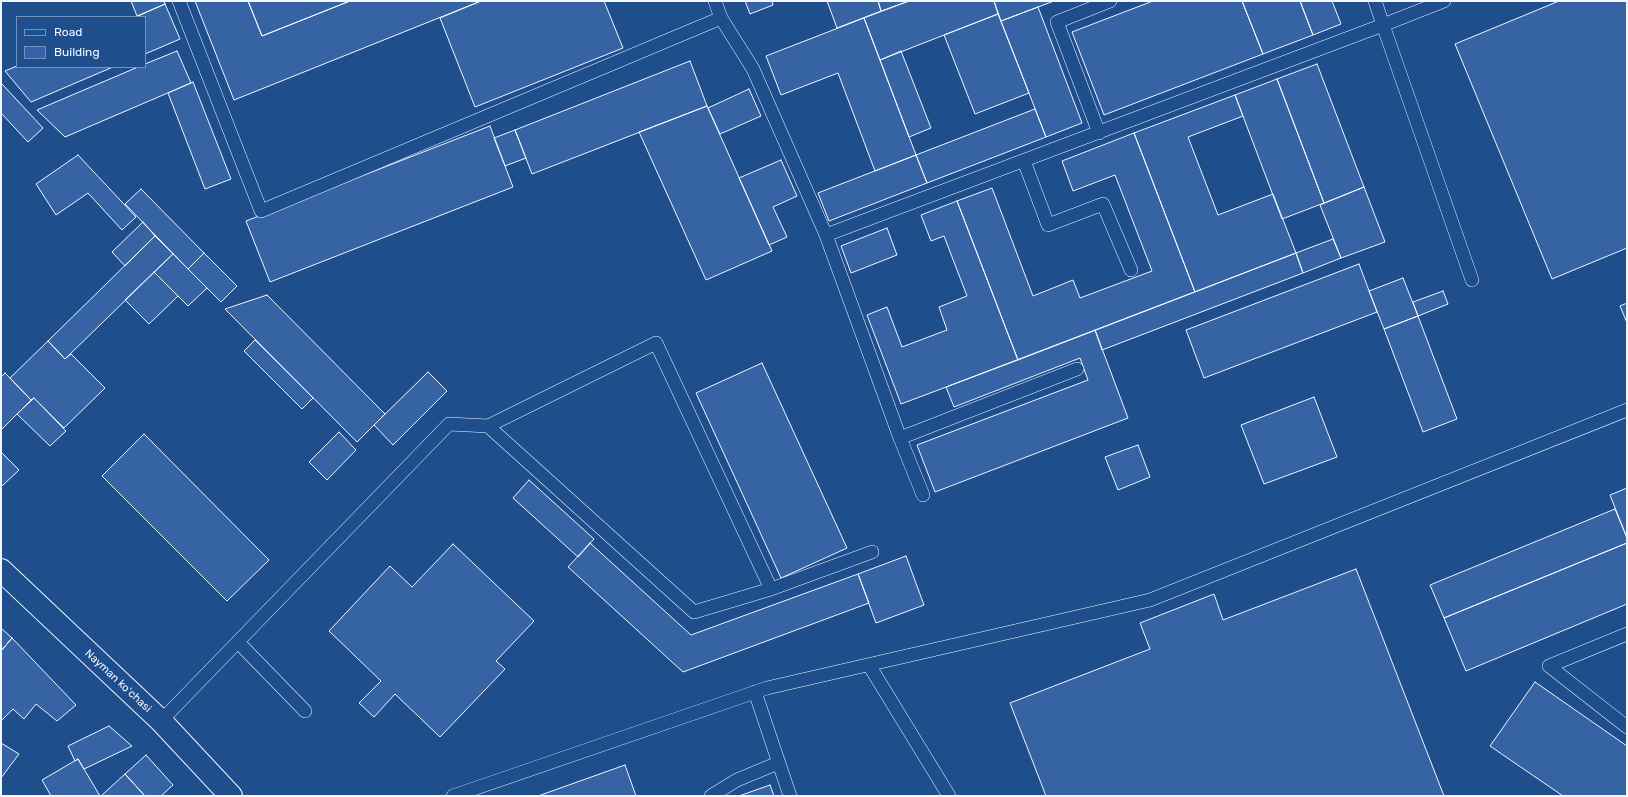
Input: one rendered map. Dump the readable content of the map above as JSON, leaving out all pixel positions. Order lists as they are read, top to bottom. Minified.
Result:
{"streets":{"main road":["Nayman koʻchasi"]},"legend":["Road","Building"]}
